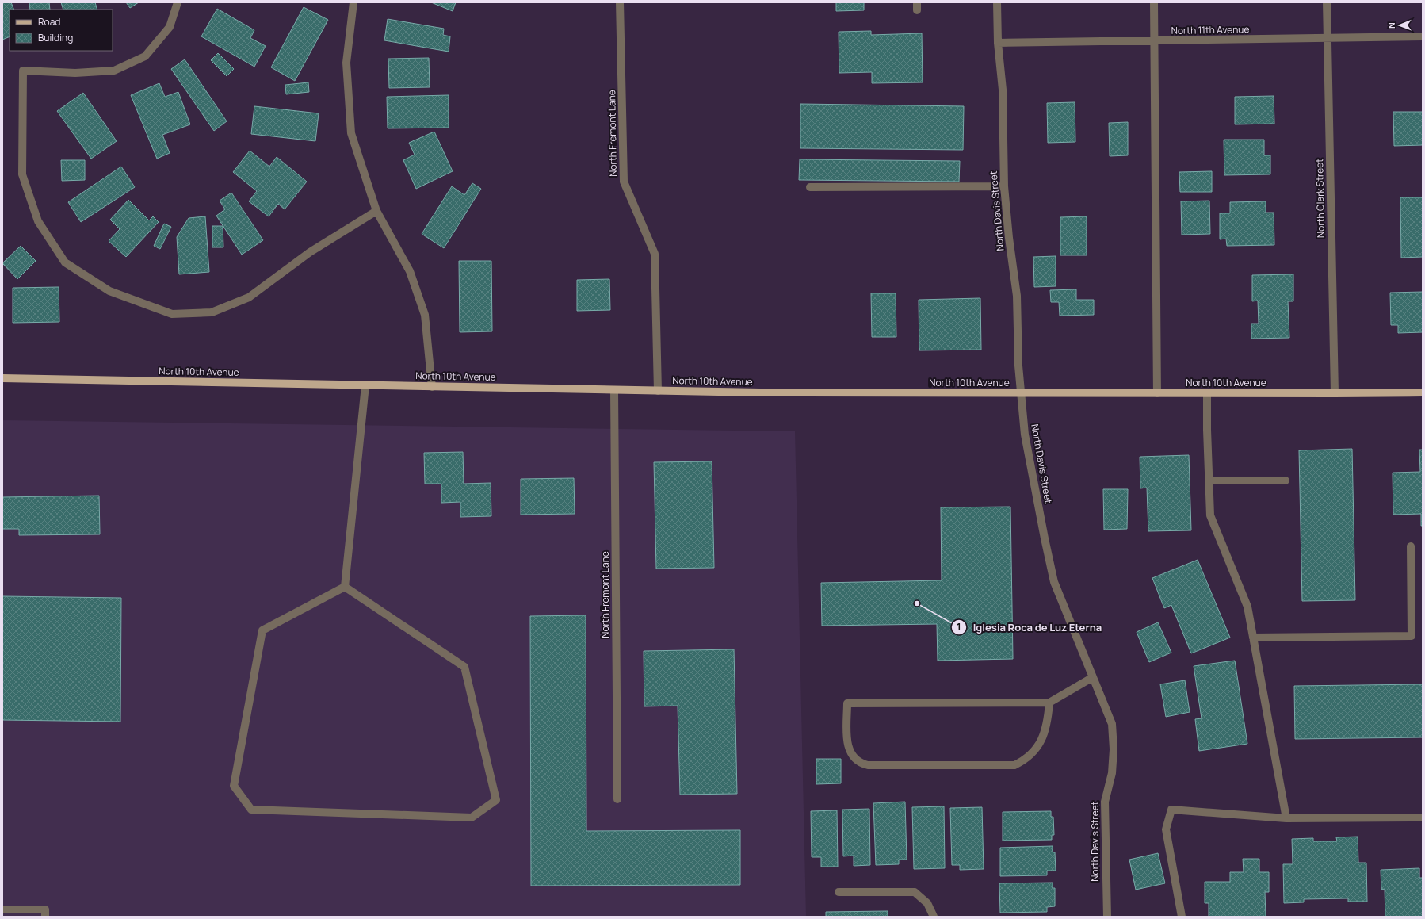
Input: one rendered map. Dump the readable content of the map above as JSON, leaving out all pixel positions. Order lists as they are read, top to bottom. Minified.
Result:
{"streets":{"main road":["North 10th Avenue"],"street":["North 11th Avenue","North Fremont Lane","North Clark Street","North Davis Street"]},"crossings":[["North 11th Avenue","North Clark Street"],["North 11th Avenue","North Davis Street"],["North Fremont Lane","North 10th Avenue"],["North Clark Street","North 10th Avenue"],["North Davis Street","North 10th Avenue"]],"places":["Iglesia Roca de Luz Eterna"],"legend":["Road","Building"],"north":"left"}
